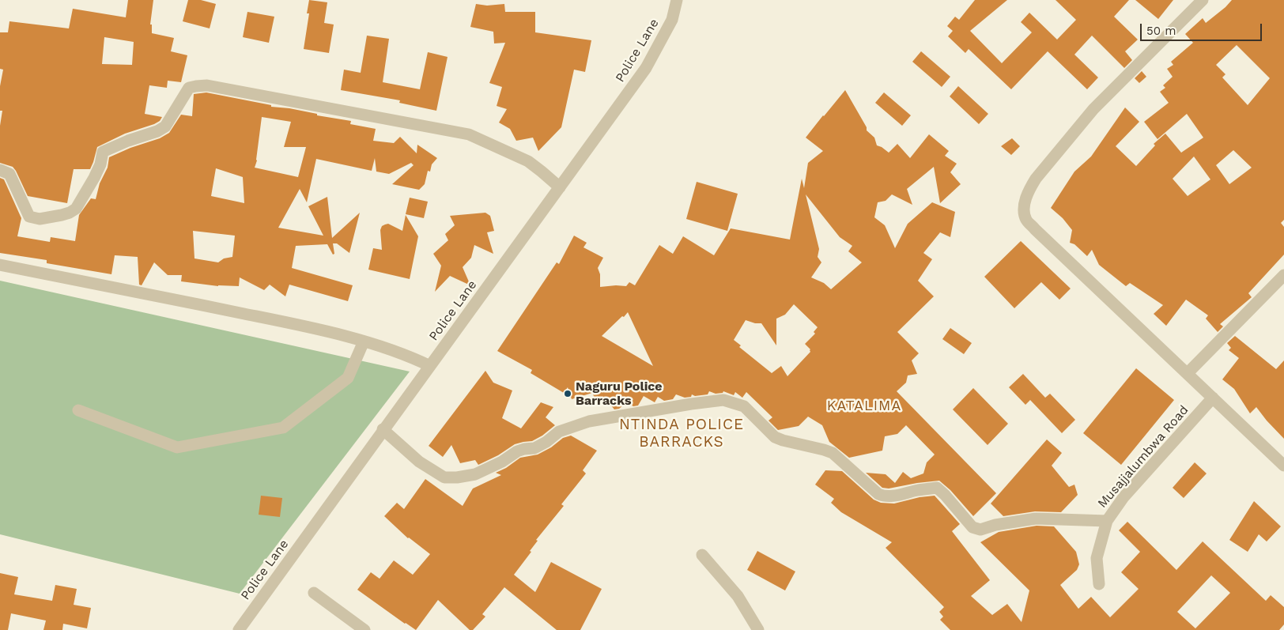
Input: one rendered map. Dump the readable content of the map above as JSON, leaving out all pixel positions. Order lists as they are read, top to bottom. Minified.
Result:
{"streets":{"street":["Police Lane","Musajjalumbwa Road"]},"districts":["KATALIMA","NTINDA POLICE BARRACKS"],"places":["Naguru Police Barracks"],"scale_bar":"50 m"}
